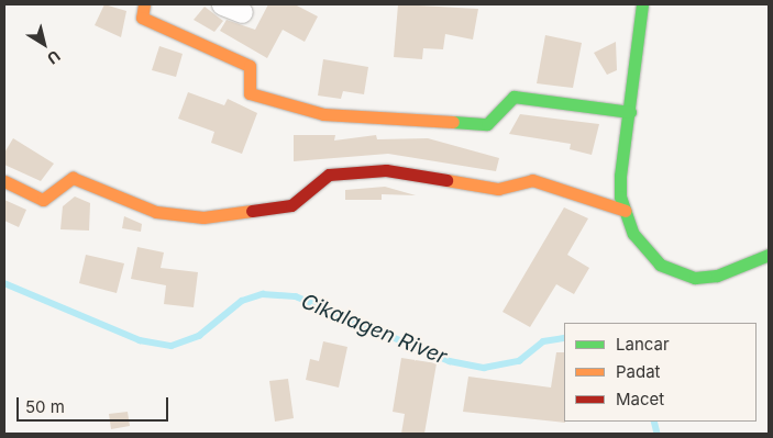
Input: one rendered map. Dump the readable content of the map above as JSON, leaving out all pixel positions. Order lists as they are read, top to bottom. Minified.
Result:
{"water":["Cikalagen River"],"legend":["Lancar","Padat","Macet"],"scale_bar":"50 m","north":"bottom right"}
